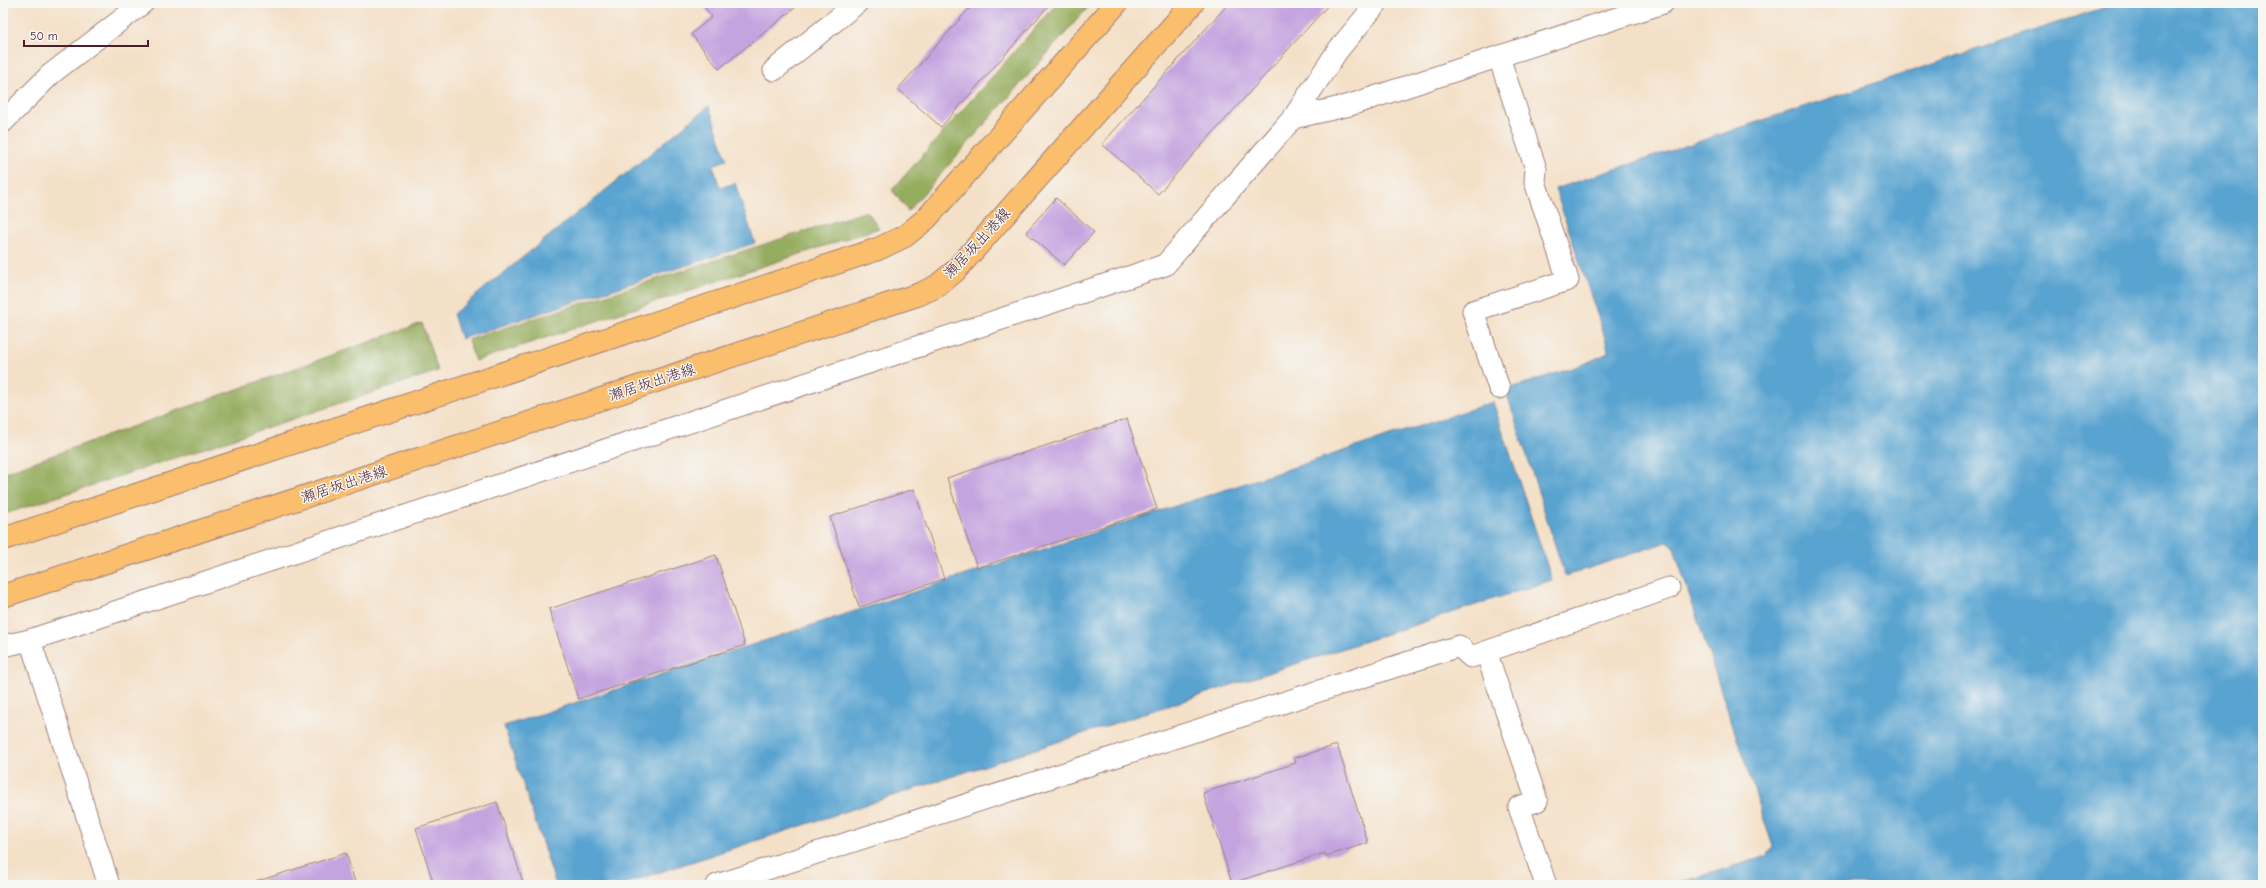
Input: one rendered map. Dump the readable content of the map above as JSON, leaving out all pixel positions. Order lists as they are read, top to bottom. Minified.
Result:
{"streets":{"main road":["瀬居坂出港線"]},"scale_bar":"50 m"}
